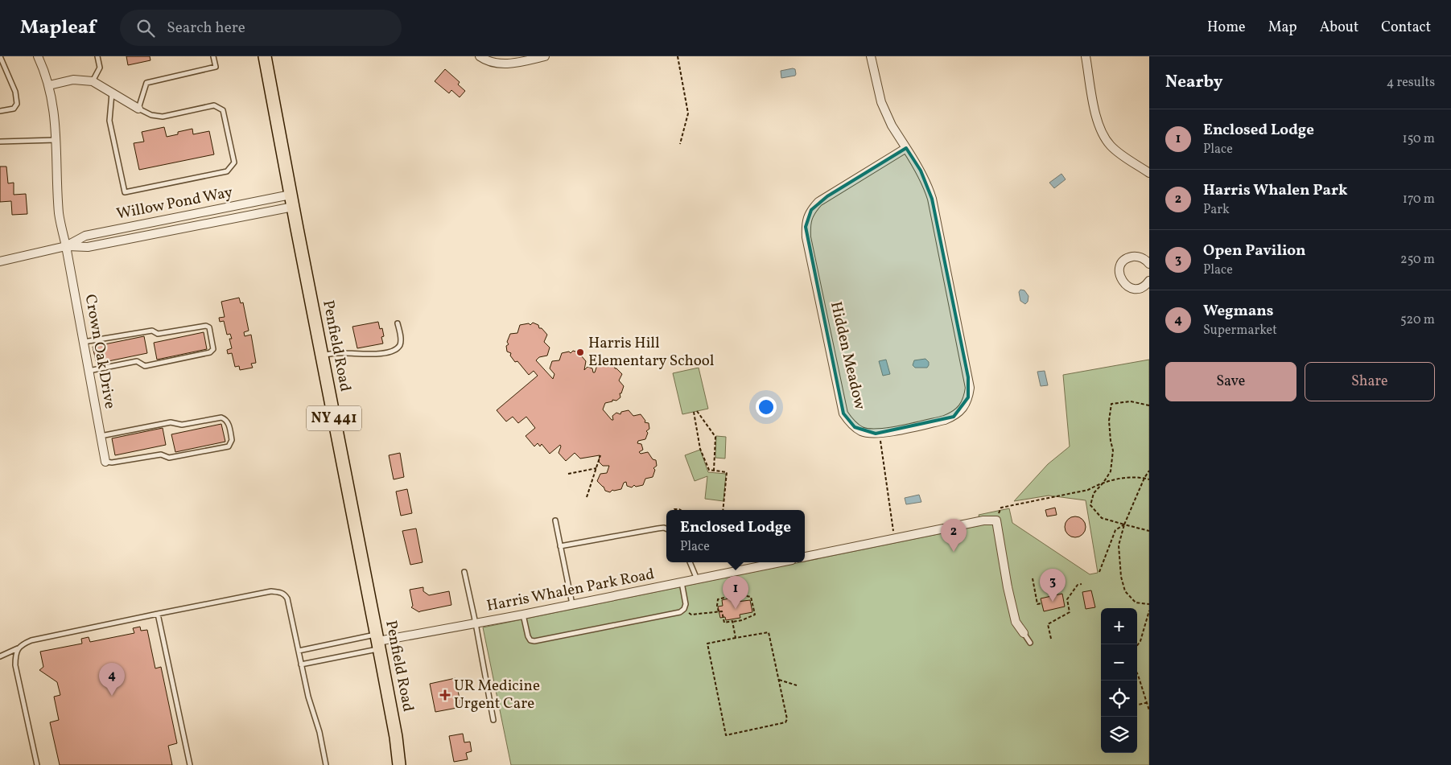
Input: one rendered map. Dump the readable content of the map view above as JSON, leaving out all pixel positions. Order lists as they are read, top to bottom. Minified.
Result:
{"streets":{"main road":["Penfield Road","NY 441"],"street":["Willow Pond Way","Crown Oak Drive","Hidden Meadow","Harris Whalen Park Road"]},"crossings":[["Willow Pond Way","Penfield Road"],["Willow Pond Way","Crown Oak Drive"],["Penfield Road","Harris Whalen Park Road"]],"places":{"other":["Harris Hill Elementary School"],"health":["UR Medicine Urgent Care"]},"page":{"header":"Mapleaf","search":"Search here","nav":["Home","Map","About","Contact"],"heading":["Nearby","4 results"],"list":[{"mark":"1","name":"Enclosed Lodge","note":"Place","value":"150 m"},{"mark":"2","name":"Harris Whalen Park","note":"Park","value":"170 m"},{"mark":"3","name":"Open Pavilion","note":"Place","value":"250 m"},{"mark":"4","name":"Wegmans","note":"Supermarket","value":"520 m"}],"buttons":["Save","Share"],"popup":["Enclosed Lodge","Place"],"pins":["2","3","1","4"],"map_buttons":["+","−"]}}
